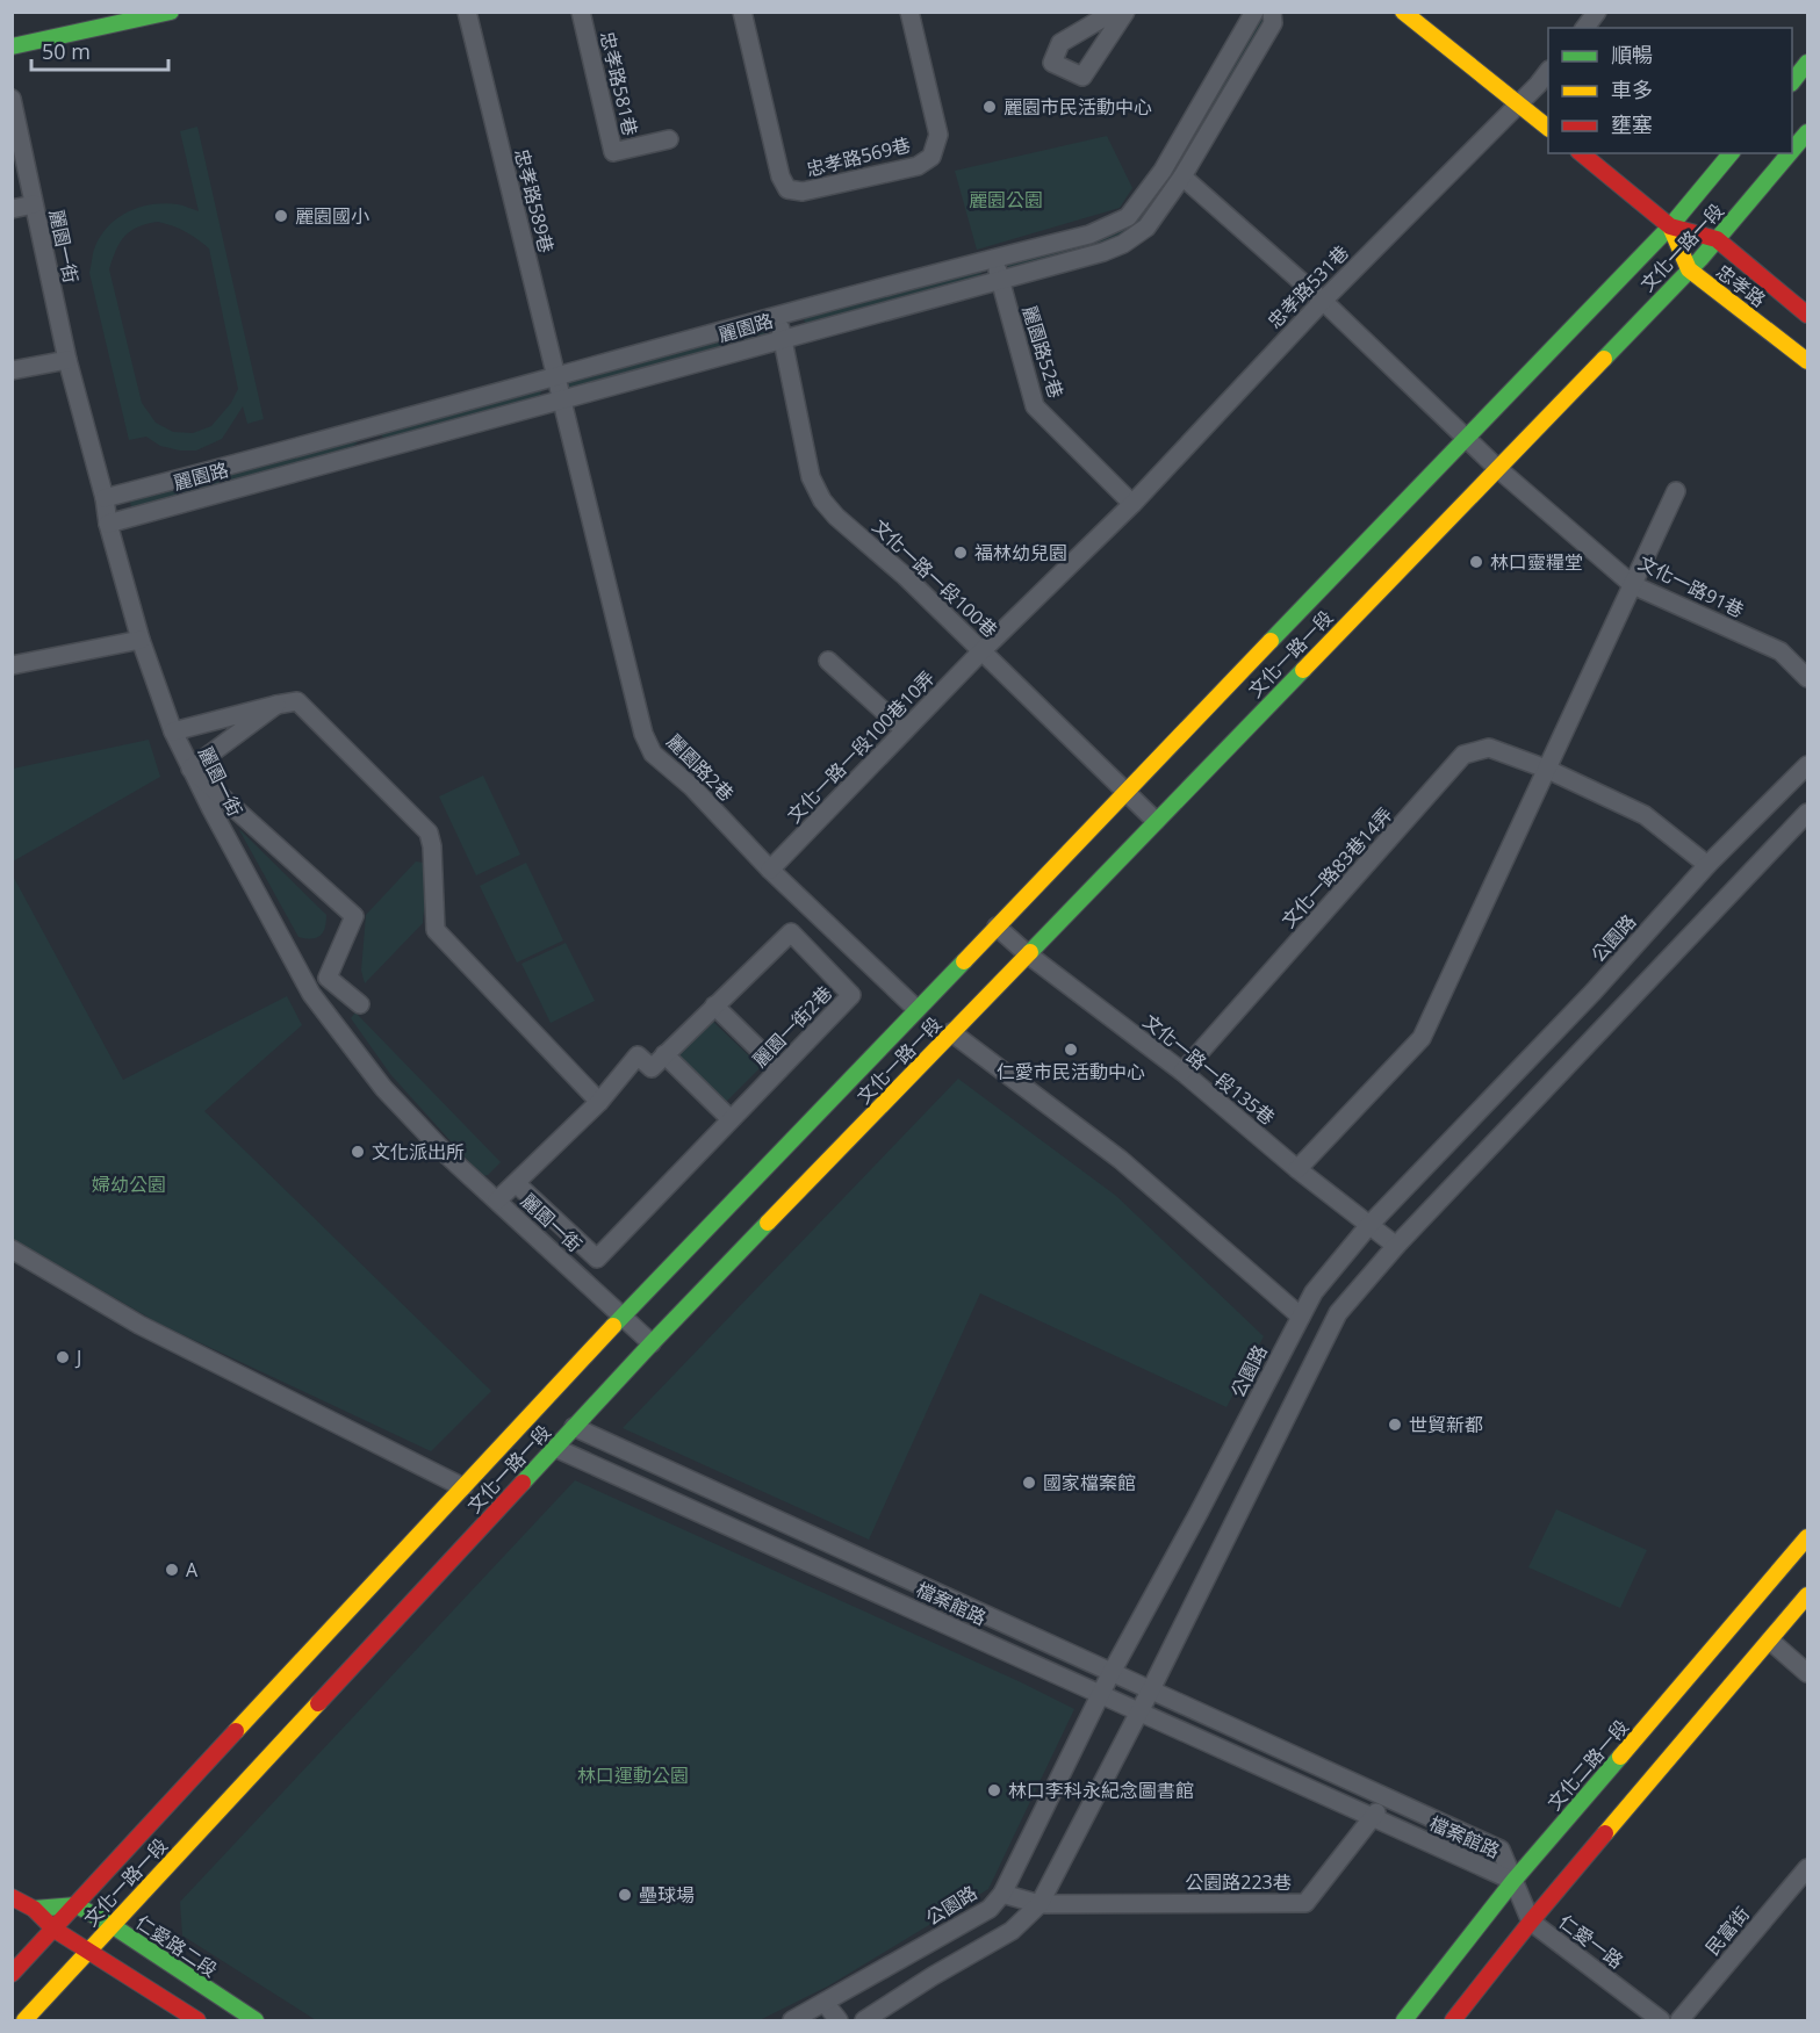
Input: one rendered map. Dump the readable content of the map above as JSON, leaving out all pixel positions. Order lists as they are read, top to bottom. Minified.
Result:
{"streets":{"main road":["文化一路一段","忠孝路","文化二路一段","仁愛路二段"],"street":["忠孝路581巷","忠孝路569巷","忠孝路589巷","麗園一街","忠孝路531巷","麗園路","麗園路52巷","文化一路一段100巷","文化一路91巷","文化一路一段100巷10弄","麗園路2巷","文化一路83巷14弄","公園路","麗園一街2巷","文化一路一段135巷","檔案館路","公園路223巷","民富街","仁愛一路"]},"crossings":[["忠孝路589巷","麗園路"],["忠孝路589巷","麗園路2巷"],["麗園一街","文化一路一段"],["麗園一街","麗園路"],["文化一路一段","忠孝路"],["文化一路一段","文化一路一段100巷"],["文化一路一段","文化一路91巷"],["文化一路一段","麗園路2巷"],["文化一路一段","文化一路一段135巷"],["文化一路一段","檔案館路"],["文化一路一段","仁愛路二段"],["忠孝路531巷","麗園路52巷"],["忠孝路531巷","文化一路一段100巷"],["忠孝路531巷","文化一路91巷"],["忠孝路531巷","文化一路一段100巷10弄"],["麗園路","麗園路52巷"],["麗園路","文化一路一段100巷"],["麗園路","文化一路91巷"],["麗園路","麗園路2巷"],["文化一路一段100巷","文化一路一段100巷10弄"],["文化一路一段100巷10弄","麗園路2巷"],["文化一路83巷14弄","公園路"],["文化一路83巷14弄","文化一路一段135巷"],["公園路","文化一路一段135巷"],["公園路","檔案館路"],["檔案館路","文化二路一段"],["檔案館路","公園路223巷"],["檔案館路","仁愛一路"],["文化二路一段","仁愛一路"]],"parks":["麗園公園","婦幼公園","林口運動公園"],"places":["麗園市民活動中心","麗園國小","福林幼兒園","林口靈糧堂","仁愛市民活動中心","文化派出所","J","世貿新都","國家檔案館","A","林口李科永紀念圖書館","壘球場"],"legend":["順暢","車多","壅塞"],"scale_bar":"50 m"}
